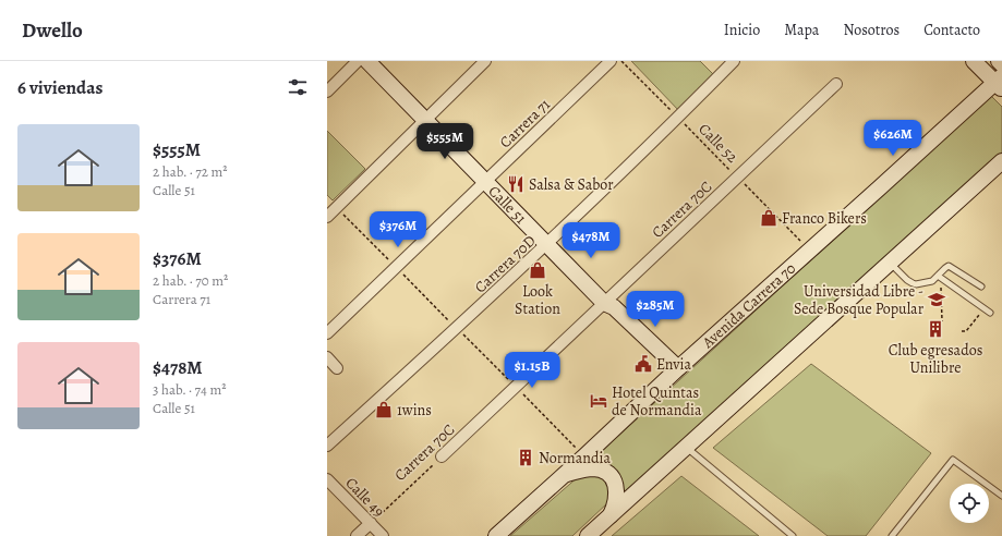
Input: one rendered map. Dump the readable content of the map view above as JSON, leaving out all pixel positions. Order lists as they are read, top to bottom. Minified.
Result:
{"streets":{"main road":["Calle 51","Avenida Carrera 70"],"street":["Carrera 71","Carrera 70C","Carrera 70D","Calle 49"],"path":["Calle 52"]},"crossings":[["Carrera 71","Calle 51"],["Calle 52","Carrera 70C"],["Calle 52","Carrera 70D"],["Calle 51","Carrera 70C"],["Calle 51","Carrera 70D"],["Calle 51","Avenida Carrera 70"],["Carrera 70C","Calle 49"]],"places":{"restaurant":["Salsa & Sabor"],"shop":["Franco Bikers","Look Station","1wins"],"school or university":["Universidad Libre - Sede Bosque Popular"],"building":["Club egresados Unilibre","Normandia"],"public building":["Envia"],"hotel":["Hotel Quintas de Normandia"]},"page":{"header":"Dwello","nav":["Inicio","Mapa","Nosotros","Contacto"],"heading":"6 viviendas","list":[{"name":"$555M","note":"2 hab. · 72 m² · Calle 51"},{"name":"$376M","note":"2 hab. · 70 m² · Carrera 71"},{"name":"$478M","note":"3 hab. · 74 m² · Calle 51"}],"price":["$626M","$555M","$376M","$478M","$285M","$1.15B"]}}
